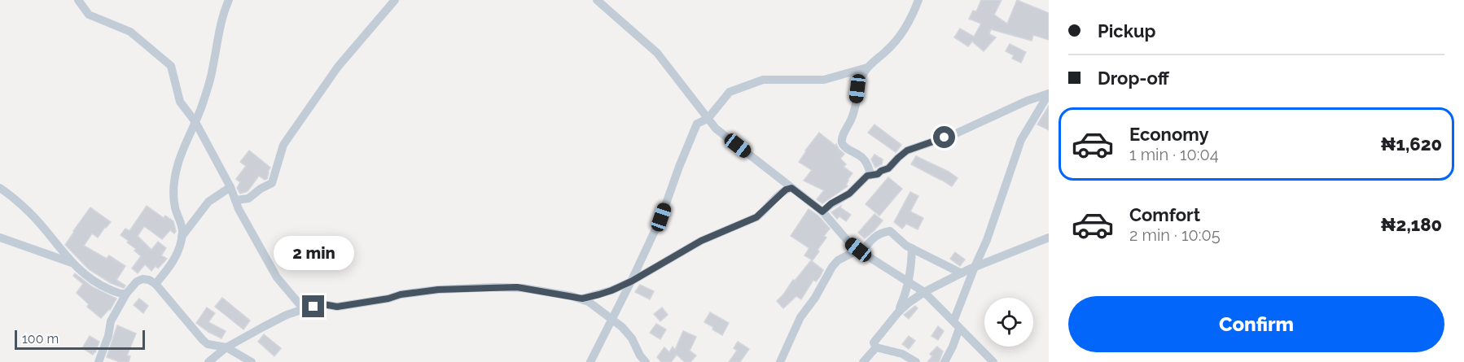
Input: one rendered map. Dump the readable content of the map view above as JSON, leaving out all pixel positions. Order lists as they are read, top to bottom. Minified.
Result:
{"scale_bar":"100 m","page":{"banner":["Pickup","Drop-off"],"list":[{"name":"Economy","note":"1 min · 10:04","value":"₦1,620"},{"name":"Comfort","note":"2 min · 10:05","value":"₦2,180"}],"bubble":"2 min","buttons":"Confirm","scale":"100 m"}}
